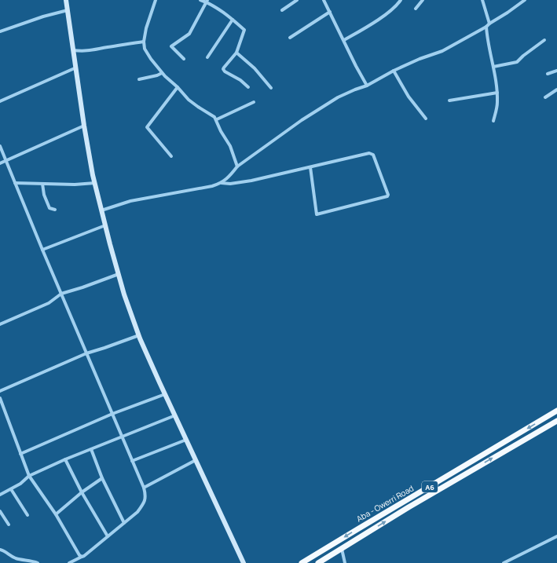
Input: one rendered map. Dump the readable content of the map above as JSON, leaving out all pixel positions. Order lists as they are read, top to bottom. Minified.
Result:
{"streets":{"highway":["A6","Aba - Owerri Road"]}}
